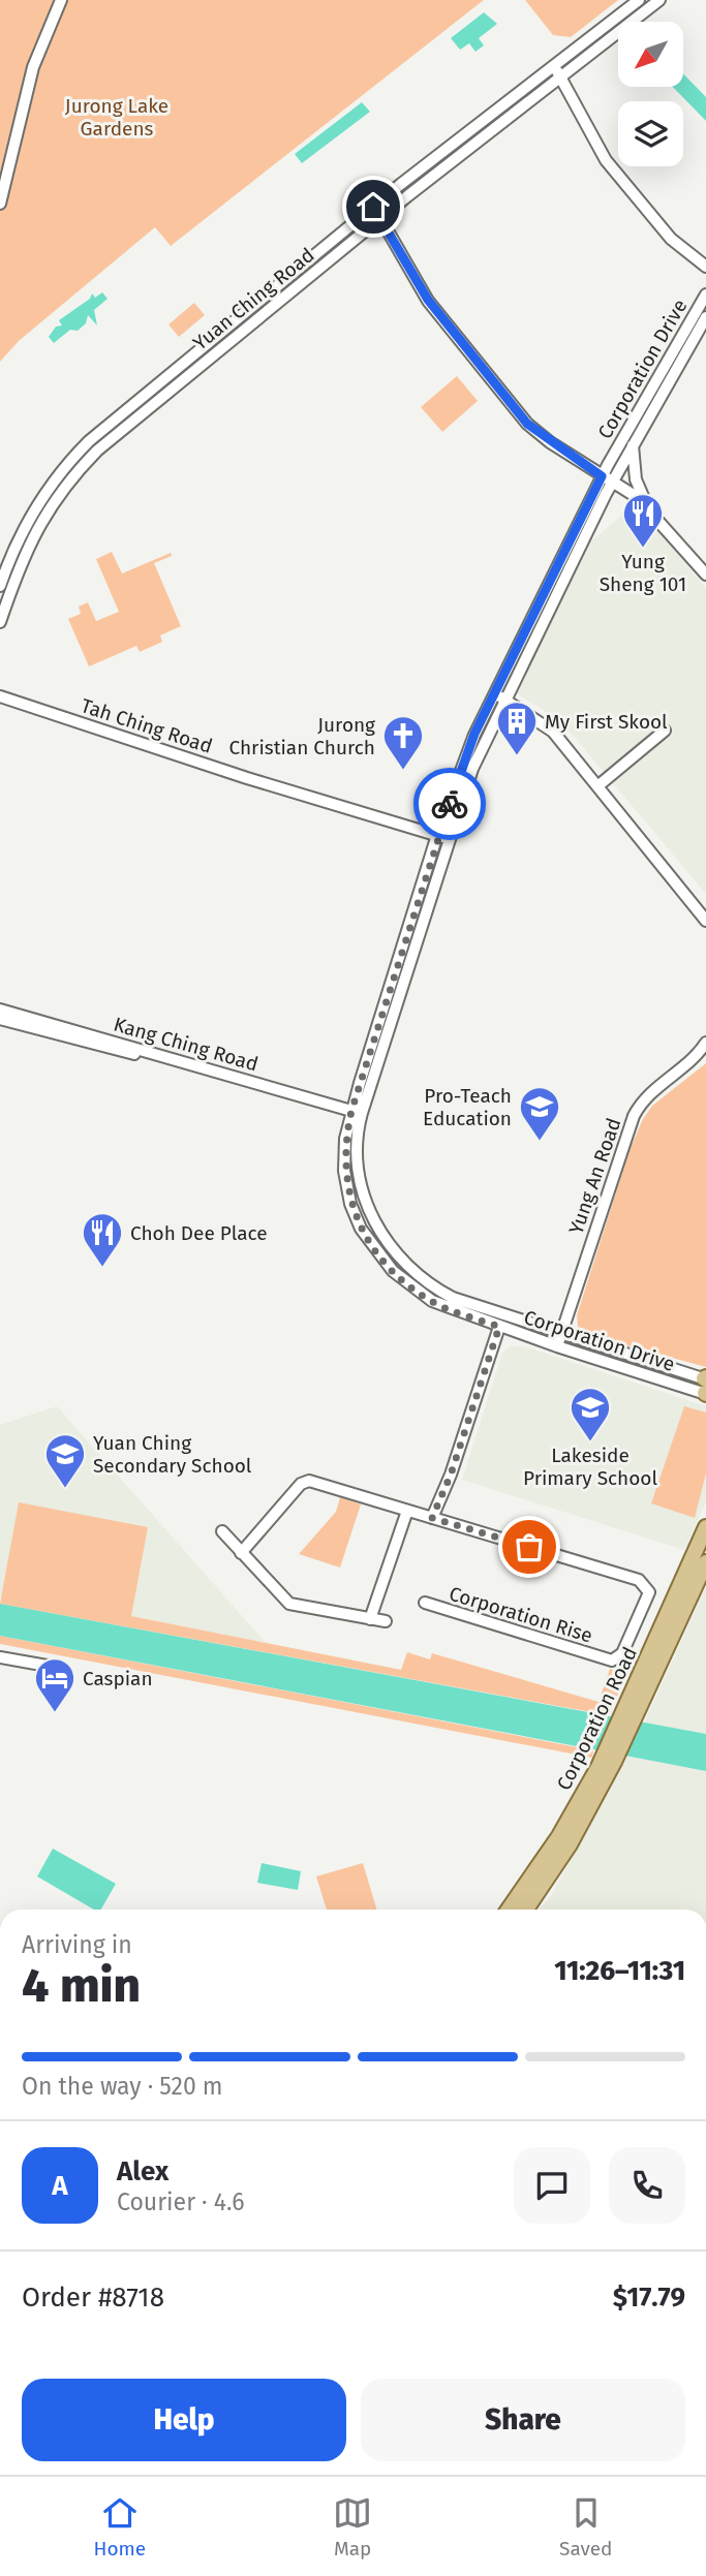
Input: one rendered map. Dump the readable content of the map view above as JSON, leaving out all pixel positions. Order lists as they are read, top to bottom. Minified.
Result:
{"streets":{"main road":["Corporation Road"],"street":["Yuan Ching Road","Corporation Drive","Tah Ching Road","Kang Ching Road","Yung An Road","Corporation Rise"]},"crossings":[["Corporation Drive","Tah Ching Road"],["Corporation Drive","Kang Ching Road"],["Corporation Drive","Yung An Road"]],"parks":["Jurong Lake Gardens"],"places":{"restaurant":["Yung Sheng 101","Choh Dee Place"],"building":["My First Skool"],"church":["Jurong Christian Church"],"school or university":["Pro-Teach Education","Lakeside Primary School","Yuan Ching Secondary School"],"hotel":["Caspian"]},"north":"bottom left","page":{"heading":["4 min","Arriving in","11:26–11:31"],"panel":["Alex","Courier · 4.6","Order #8718","$17.79"],"bar":"On the way · 520 m","round":"A","buttons":["Help","Share"],"tabs":["Home","Map","Saved"]}}
